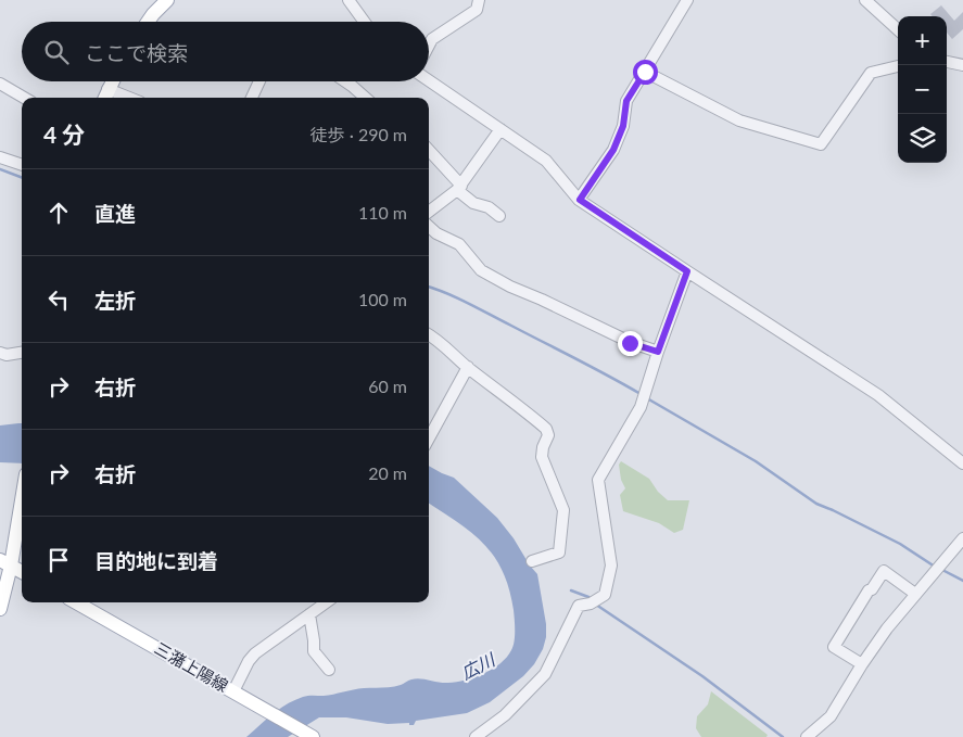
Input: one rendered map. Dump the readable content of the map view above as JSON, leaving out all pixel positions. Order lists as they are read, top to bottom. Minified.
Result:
{"streets":{"main road":["三潴上陽線"]},"water":["広川"],"page":{"map_buttons":["+","−"],"search":"ここで検索","heading":["4 分","徒歩 · 290 m"],"list":[["直進","110 m"],["左折","100 m"],["右折","60 m"],["右折","20 m"],"目的地に到着"]}}
